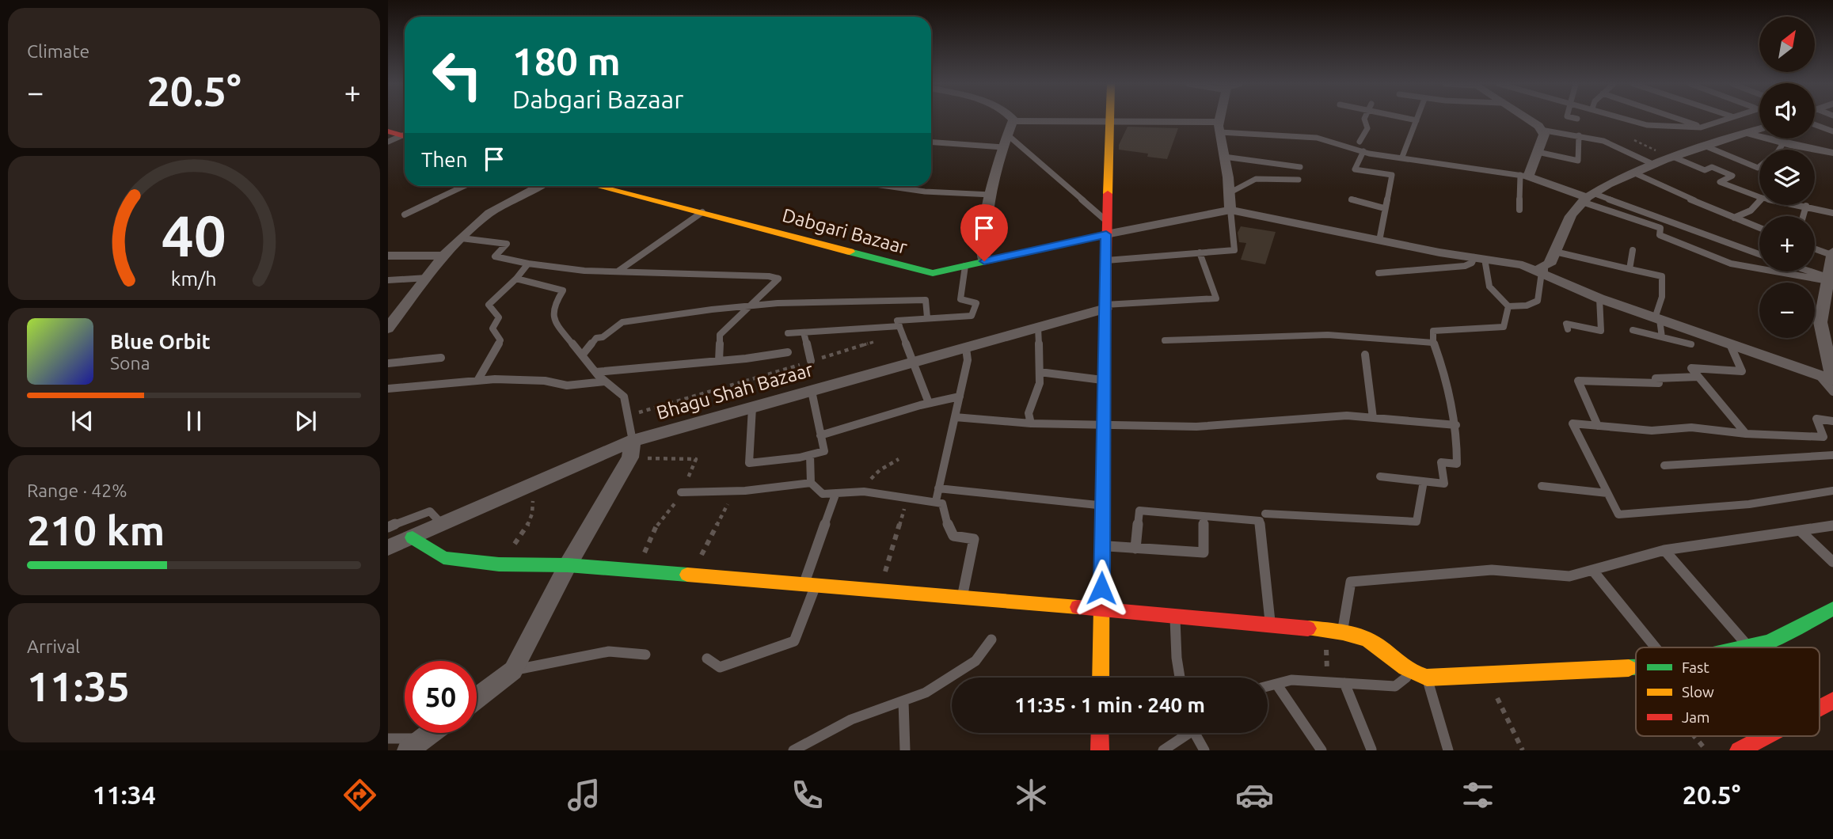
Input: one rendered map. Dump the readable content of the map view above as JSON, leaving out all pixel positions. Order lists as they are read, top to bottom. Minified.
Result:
{"streets":{"street":["Dabgari Bazaar","Bhagu Shah Bazaar"]},"legend":["Fast","Slow","Jam"],"north":"top right","page":{"tile":["Climate",["Range · 42%","210 km"],["Arrival","11:35"]],"map_buttons":["+","−"],"turn":["180 m","Dabgari Bazaar"],"heat":["−","20.5°","+"],"then":"Then","song":["Blue Orbit","Sona"],"limit":"50","trip":"11:35 · 1 min · 240 m","tabs":["11:34","20.5°"],"gauge":["40","km/h"]}}
